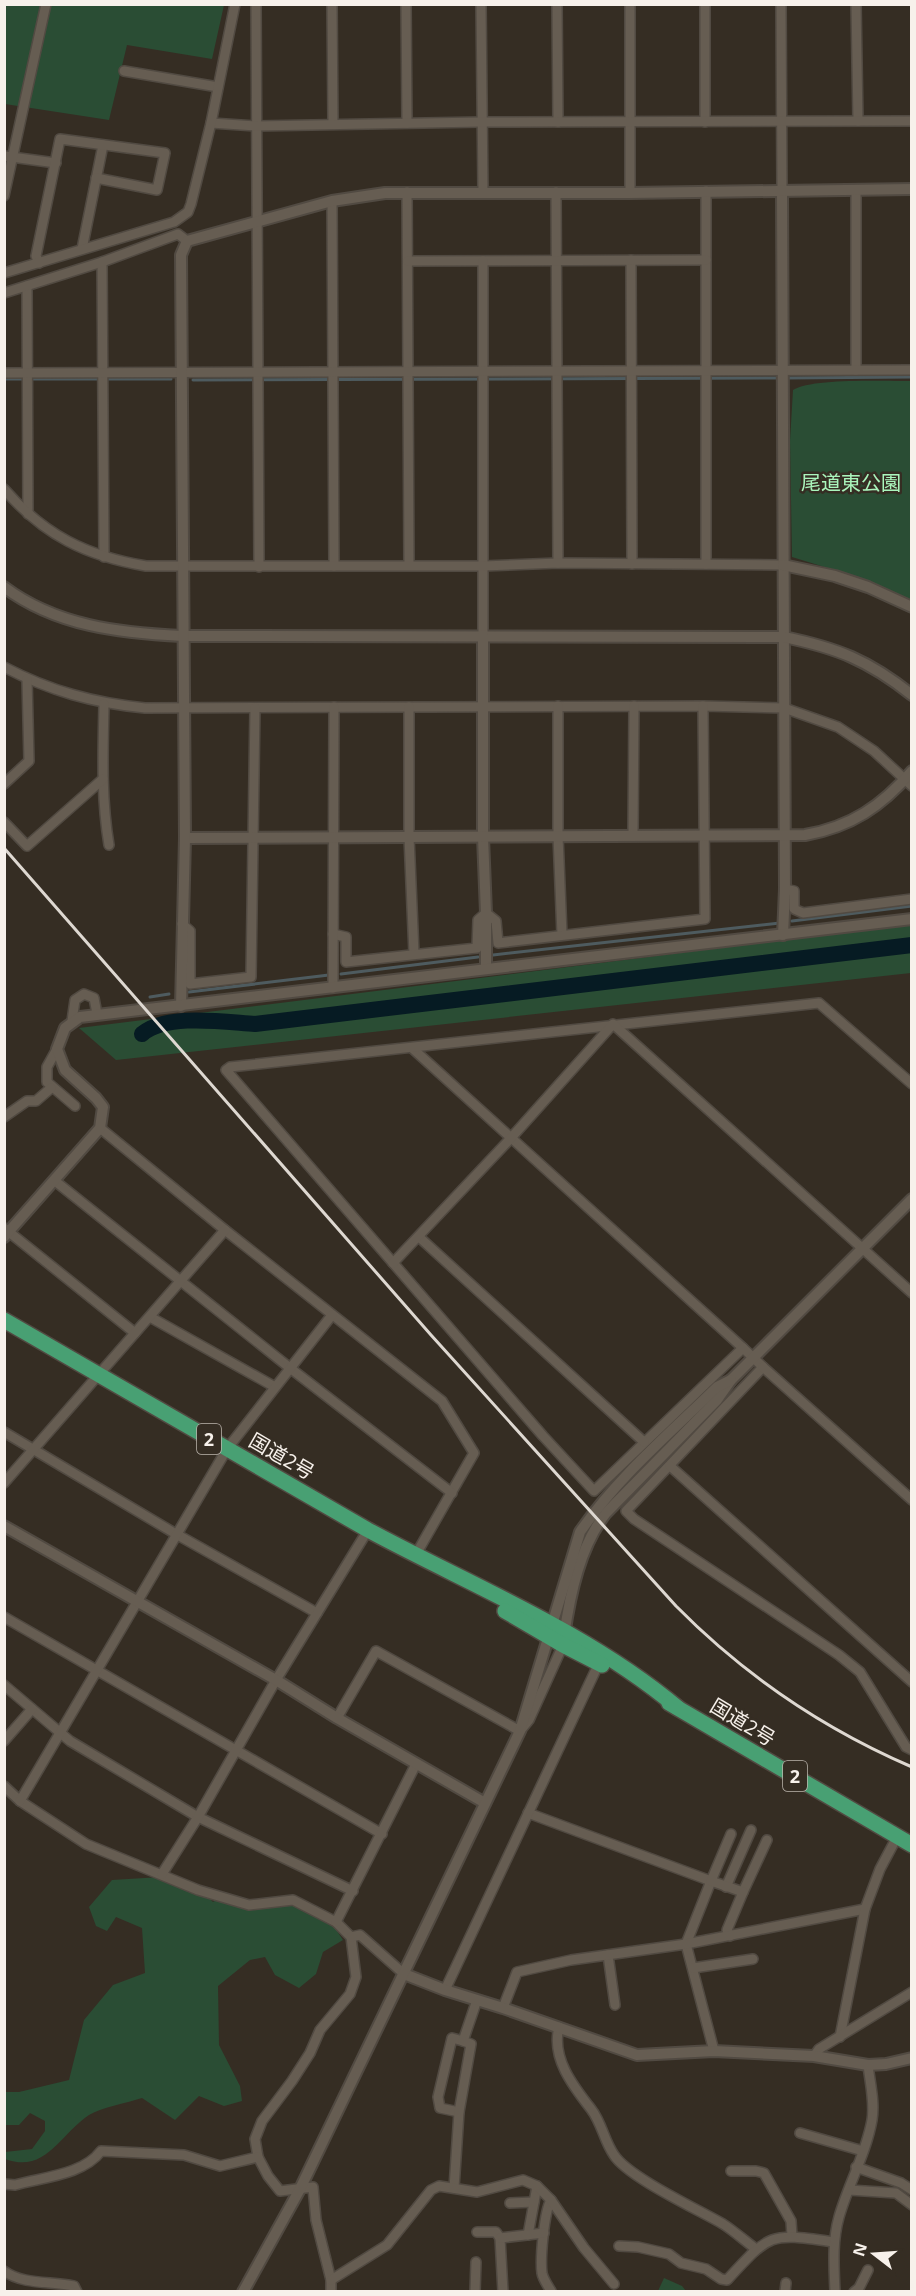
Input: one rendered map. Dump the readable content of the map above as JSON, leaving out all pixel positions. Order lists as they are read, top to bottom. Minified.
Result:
{"streets":{"highway":["2","国道2号"]},"parks":["尾道東公園"],"north":"left"}
